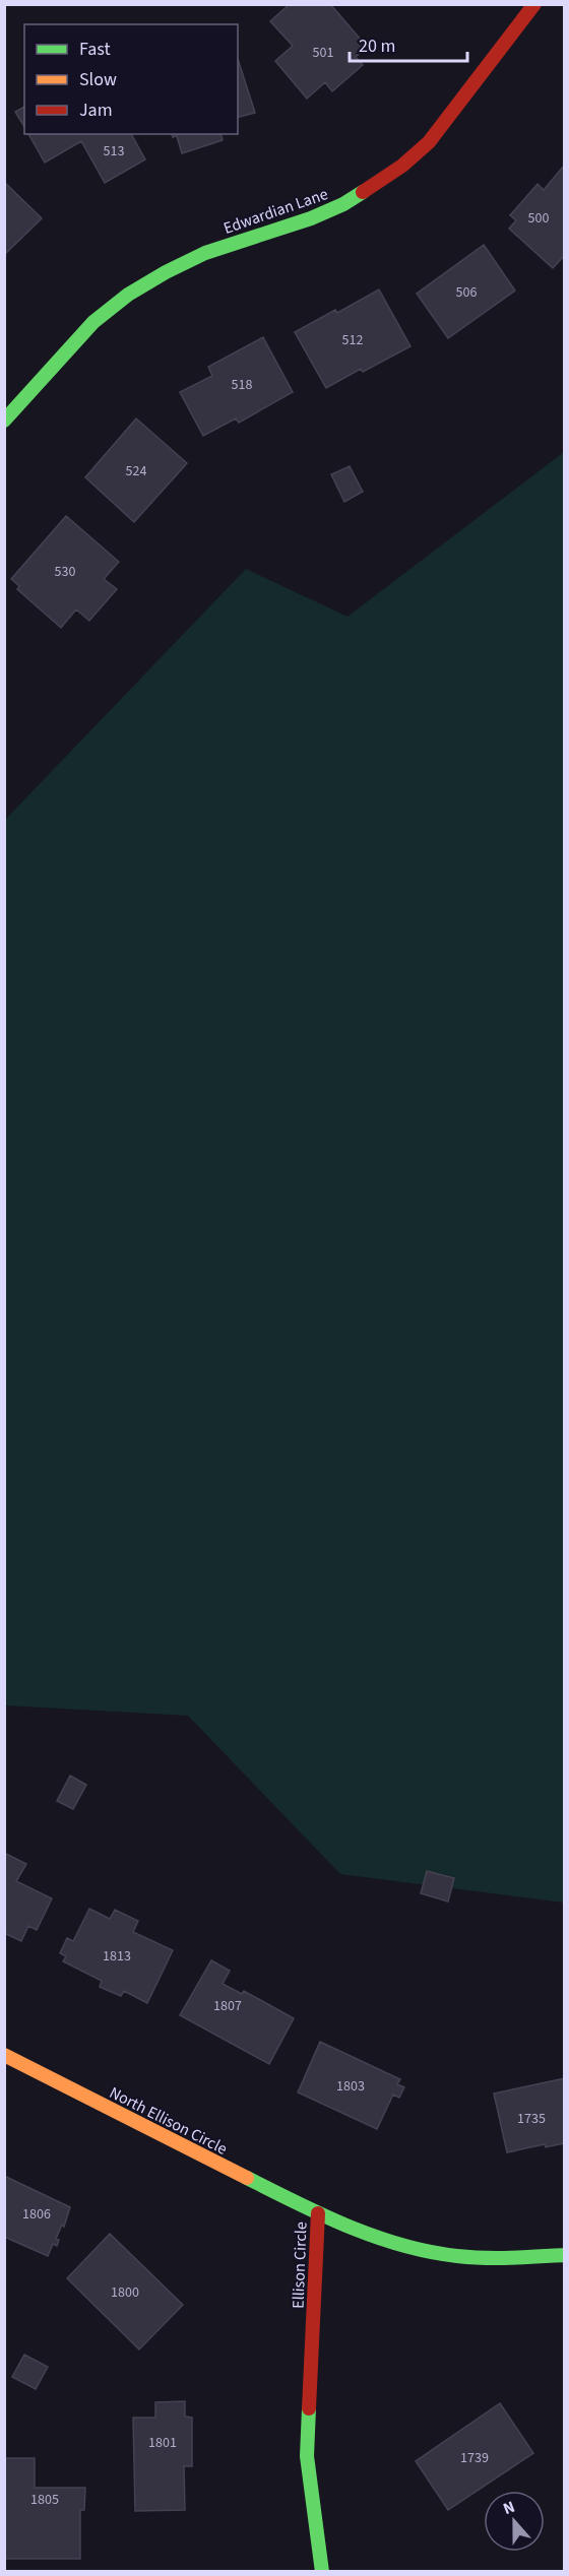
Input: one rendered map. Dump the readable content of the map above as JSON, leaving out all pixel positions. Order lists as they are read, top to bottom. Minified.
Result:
{"streets":{"street":["Edwardian Lane","North Ellison Circle","Ellison Circle"]},"crossings":[["North Ellison Circle","Ellison Circle"]],"house_numbers":["501","513","500","506","512","518","524","530","1813","1807","1803","1735","1806","1800","1801","1739","1805"],"legend":["Fast","Slow","Jam"],"scale_bar":"20 m","north":"top"}
